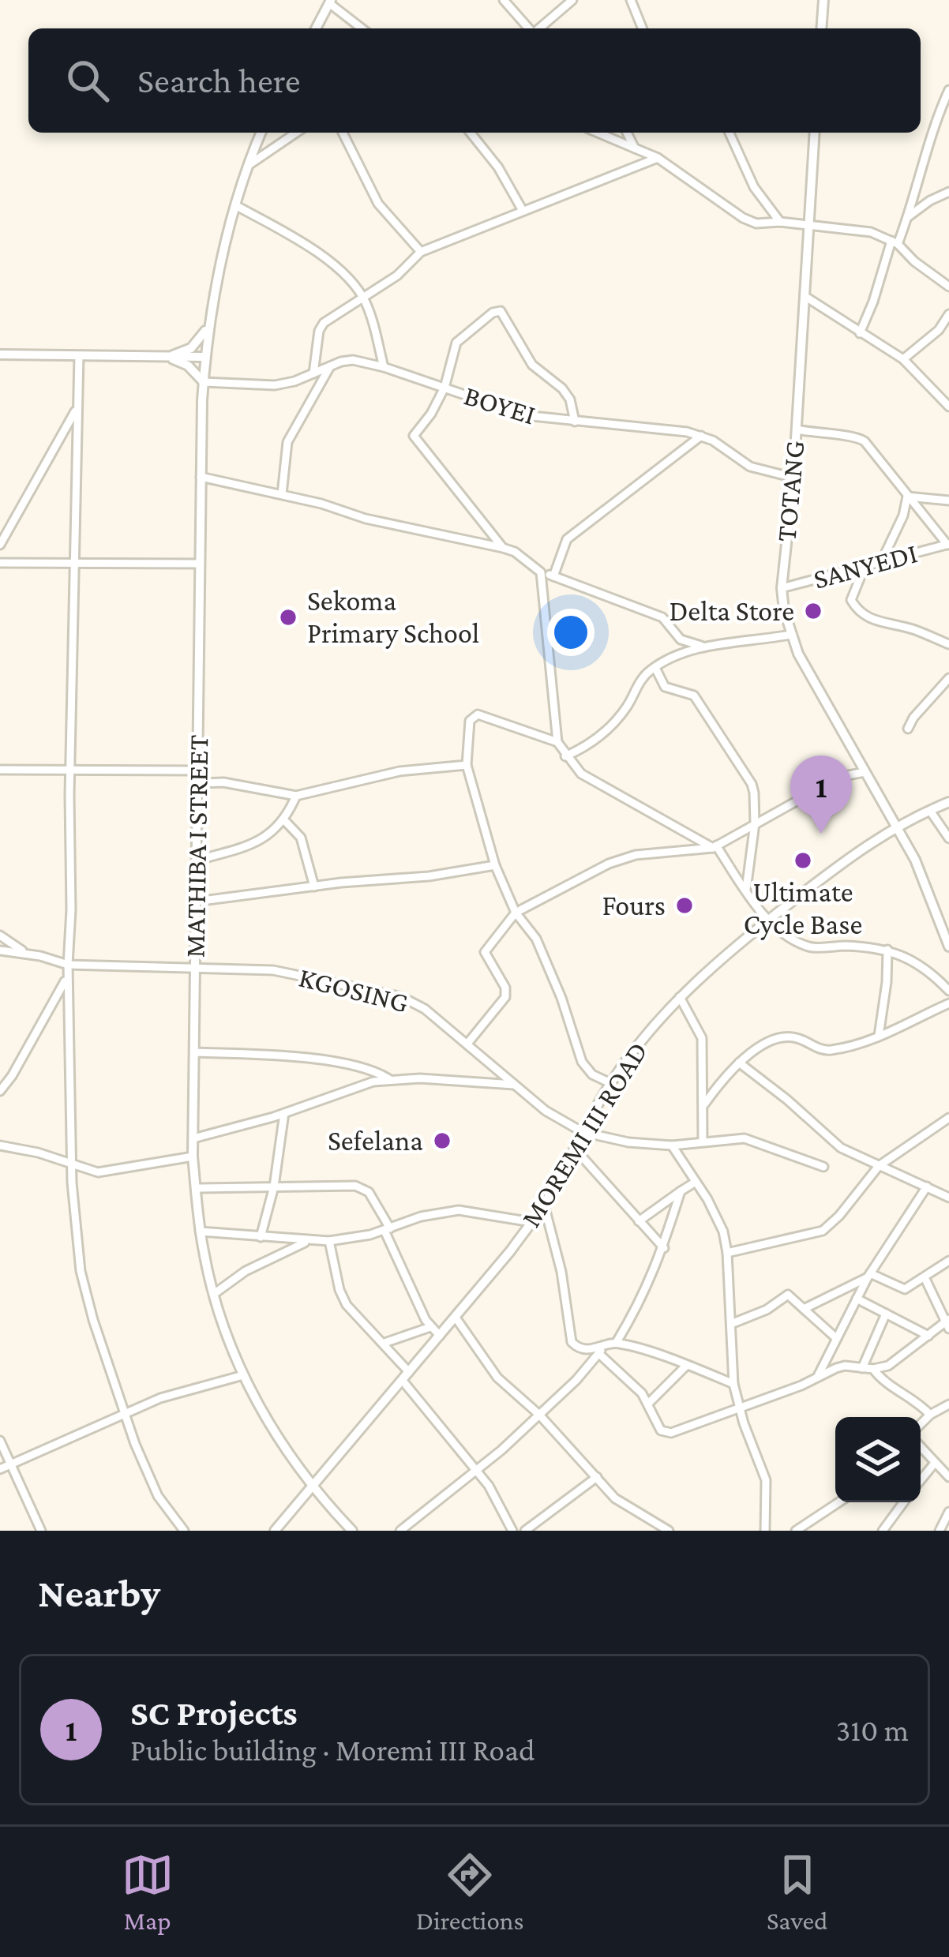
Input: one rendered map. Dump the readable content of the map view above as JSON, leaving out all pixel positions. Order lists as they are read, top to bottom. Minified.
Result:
{"streets":{"street":["BOYEI","TOTANG","SANYEDI","MATHIBA I STREET","KGOSING","MOREMI III ROAD"]},"crossings":[["BOYEI","TOTANG"],["BOYEI","MATHIBA I STREET"],["TOTANG","SANYEDI"],["TOTANG","MOREMI III ROAD"],["MATHIBA I STREET","KGOSING"],["MATHIBA I STREET","MOREMI III ROAD"],["KGOSING","MOREMI III ROAD"]],"places":["Delta Store","Sekoma Primary School","Ultimate Cycle Base","Fours","Sefelana"],"page":{"search":"Search here","pins":"1","heading":"Nearby","list":[{"mark":"1","name":"SC Projects","note":"Public building · Moremi III Road","value":"310 m"}],"nav":["Map","Directions","Saved"]}}
